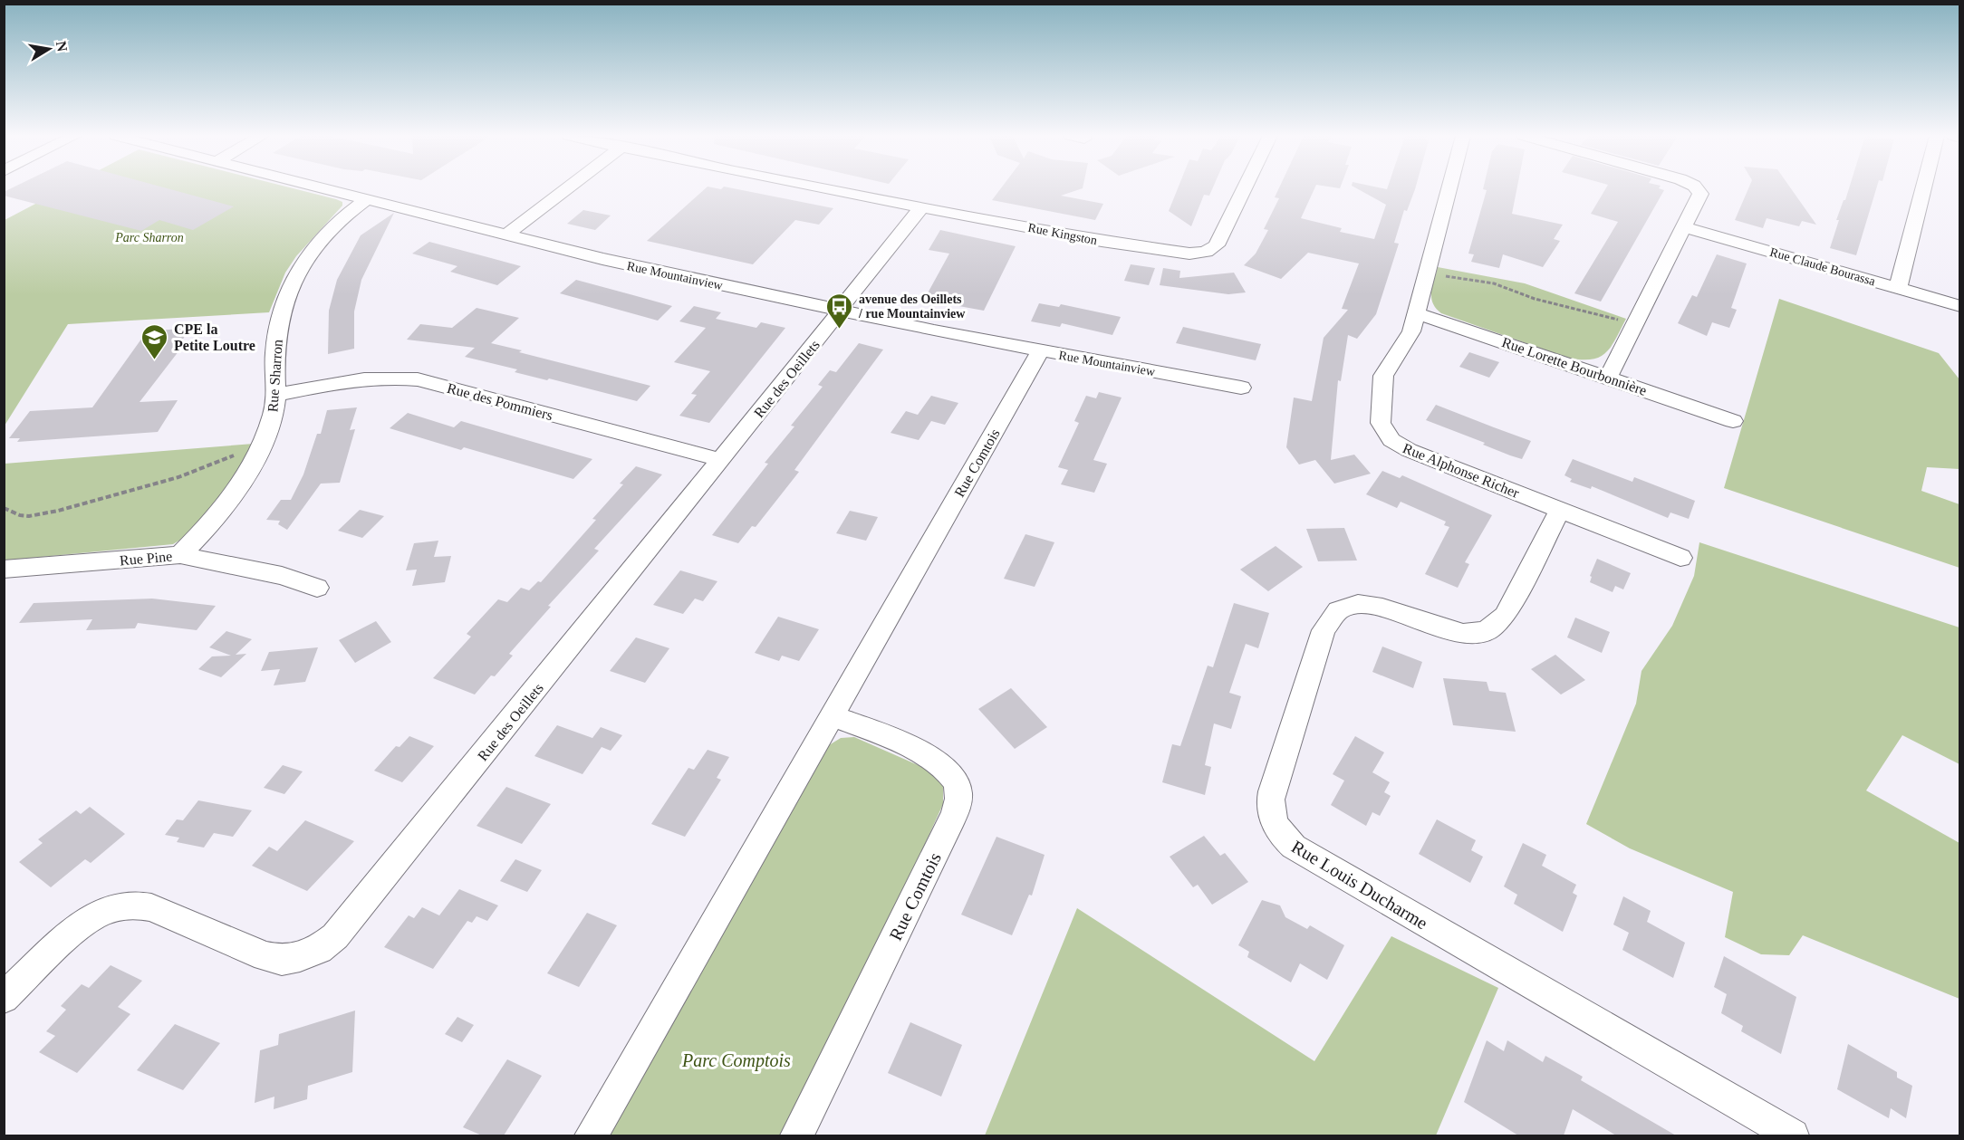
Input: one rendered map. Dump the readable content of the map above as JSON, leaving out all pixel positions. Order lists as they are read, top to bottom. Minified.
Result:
{"streets":{"street":["Rue Kingston","Rue Claude Bourassa","Rue Mountainview","Rue Lorette Bourbonnière","Rue Sharron","Rue des Oeillets","Rue des Pommiers","Rue Comtois","Rue Alphonse Richer","Rue Pine","Rue Louis Ducharme"]},"crossings":[["Rue Kingston","Rue des Oeillets"],["Rue Mountainview","Rue Sharron"],["Rue Mountainview","Rue des Oeillets"],["Rue Mountainview","Rue Comtois"],["Rue Lorette Bourbonnière","Rue Alphonse Richer"],["Rue Sharron","Rue des Pommiers"],["Rue Sharron","Rue Pine"],["Rue des Oeillets","Rue des Pommiers"],["Rue Alphonse Richer","Rue Louis Ducharme"]],"parks":["Parc Sharron","Parc Comptois"],"places":{"bus stop":["avenue des Oeillets / rue Mountainview"],"school or university":["CPE la Petite Loutre"]},"north":"right"}
